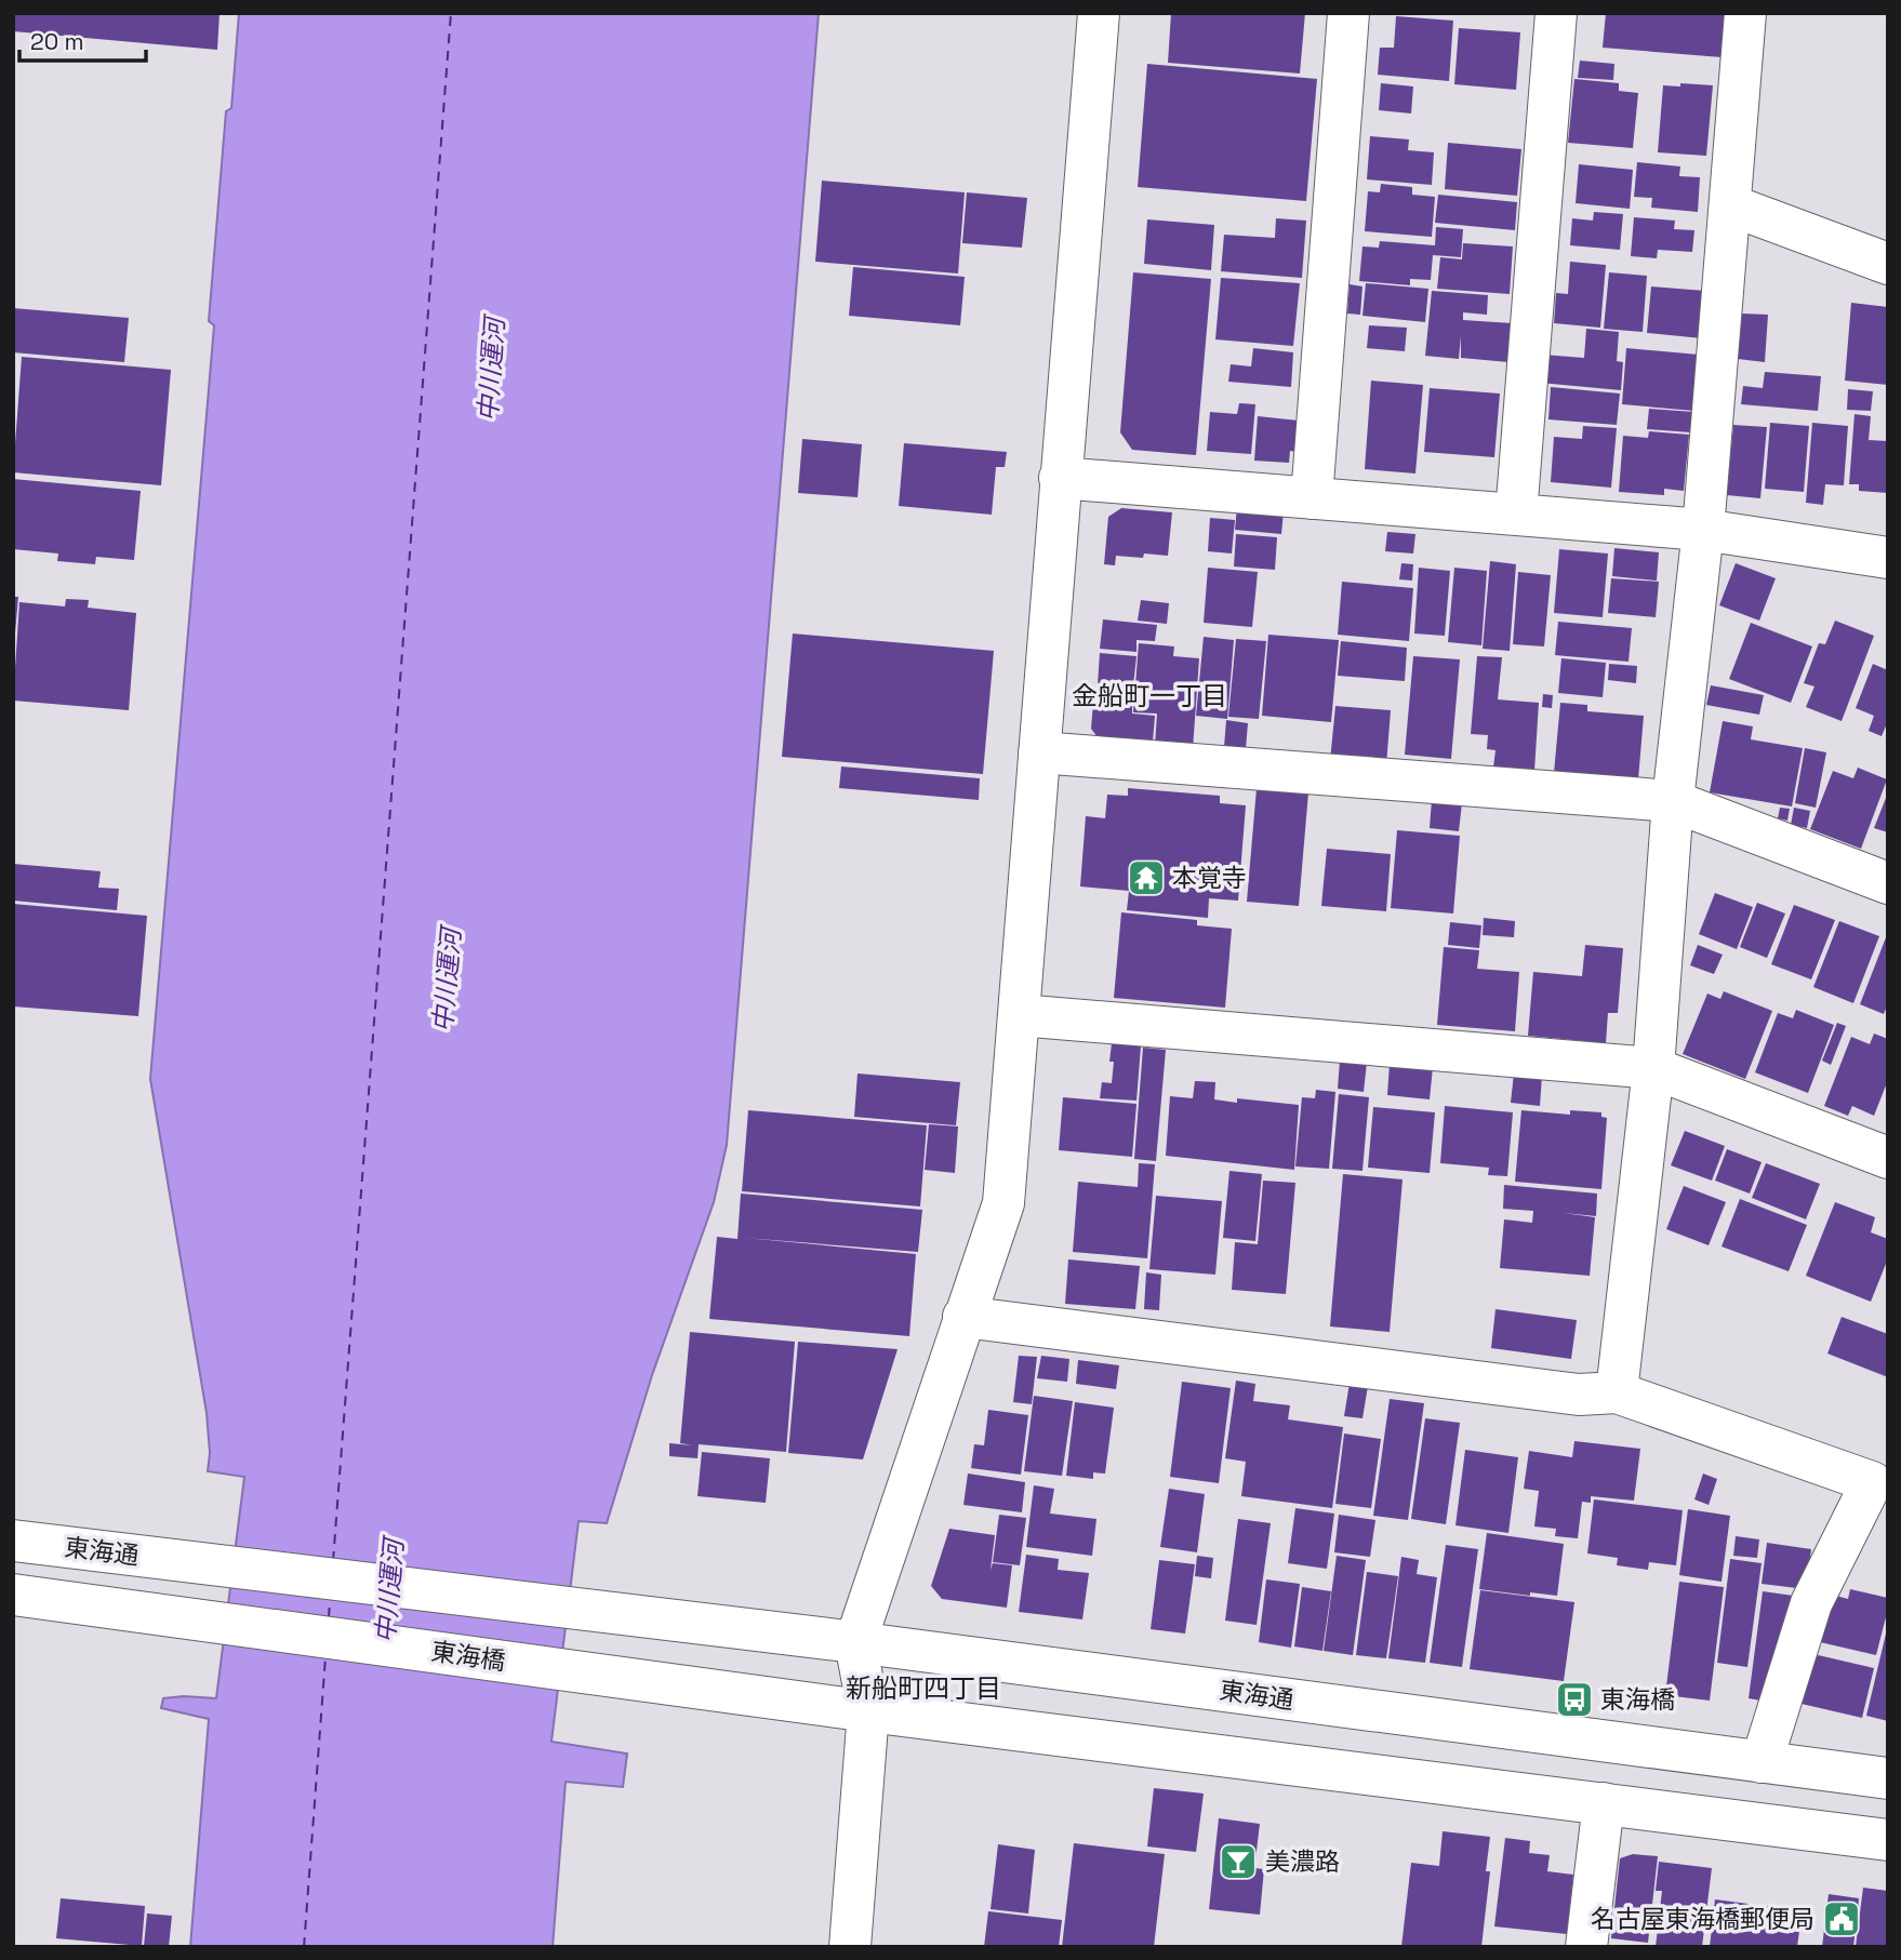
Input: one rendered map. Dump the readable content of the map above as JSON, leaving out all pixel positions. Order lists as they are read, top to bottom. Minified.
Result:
{"streets":{"street":["東海通","東海橋"]},"districts":["金船町一丁目","新船町四丁目"],"water":["中川運河"],"places":{"temple":["本覚寺"],"bus stop":["東海橋"],"bar":["美濃路"],"public building":["名古屋東海橋郵便局"]},"scale_bar":"20 m"}
